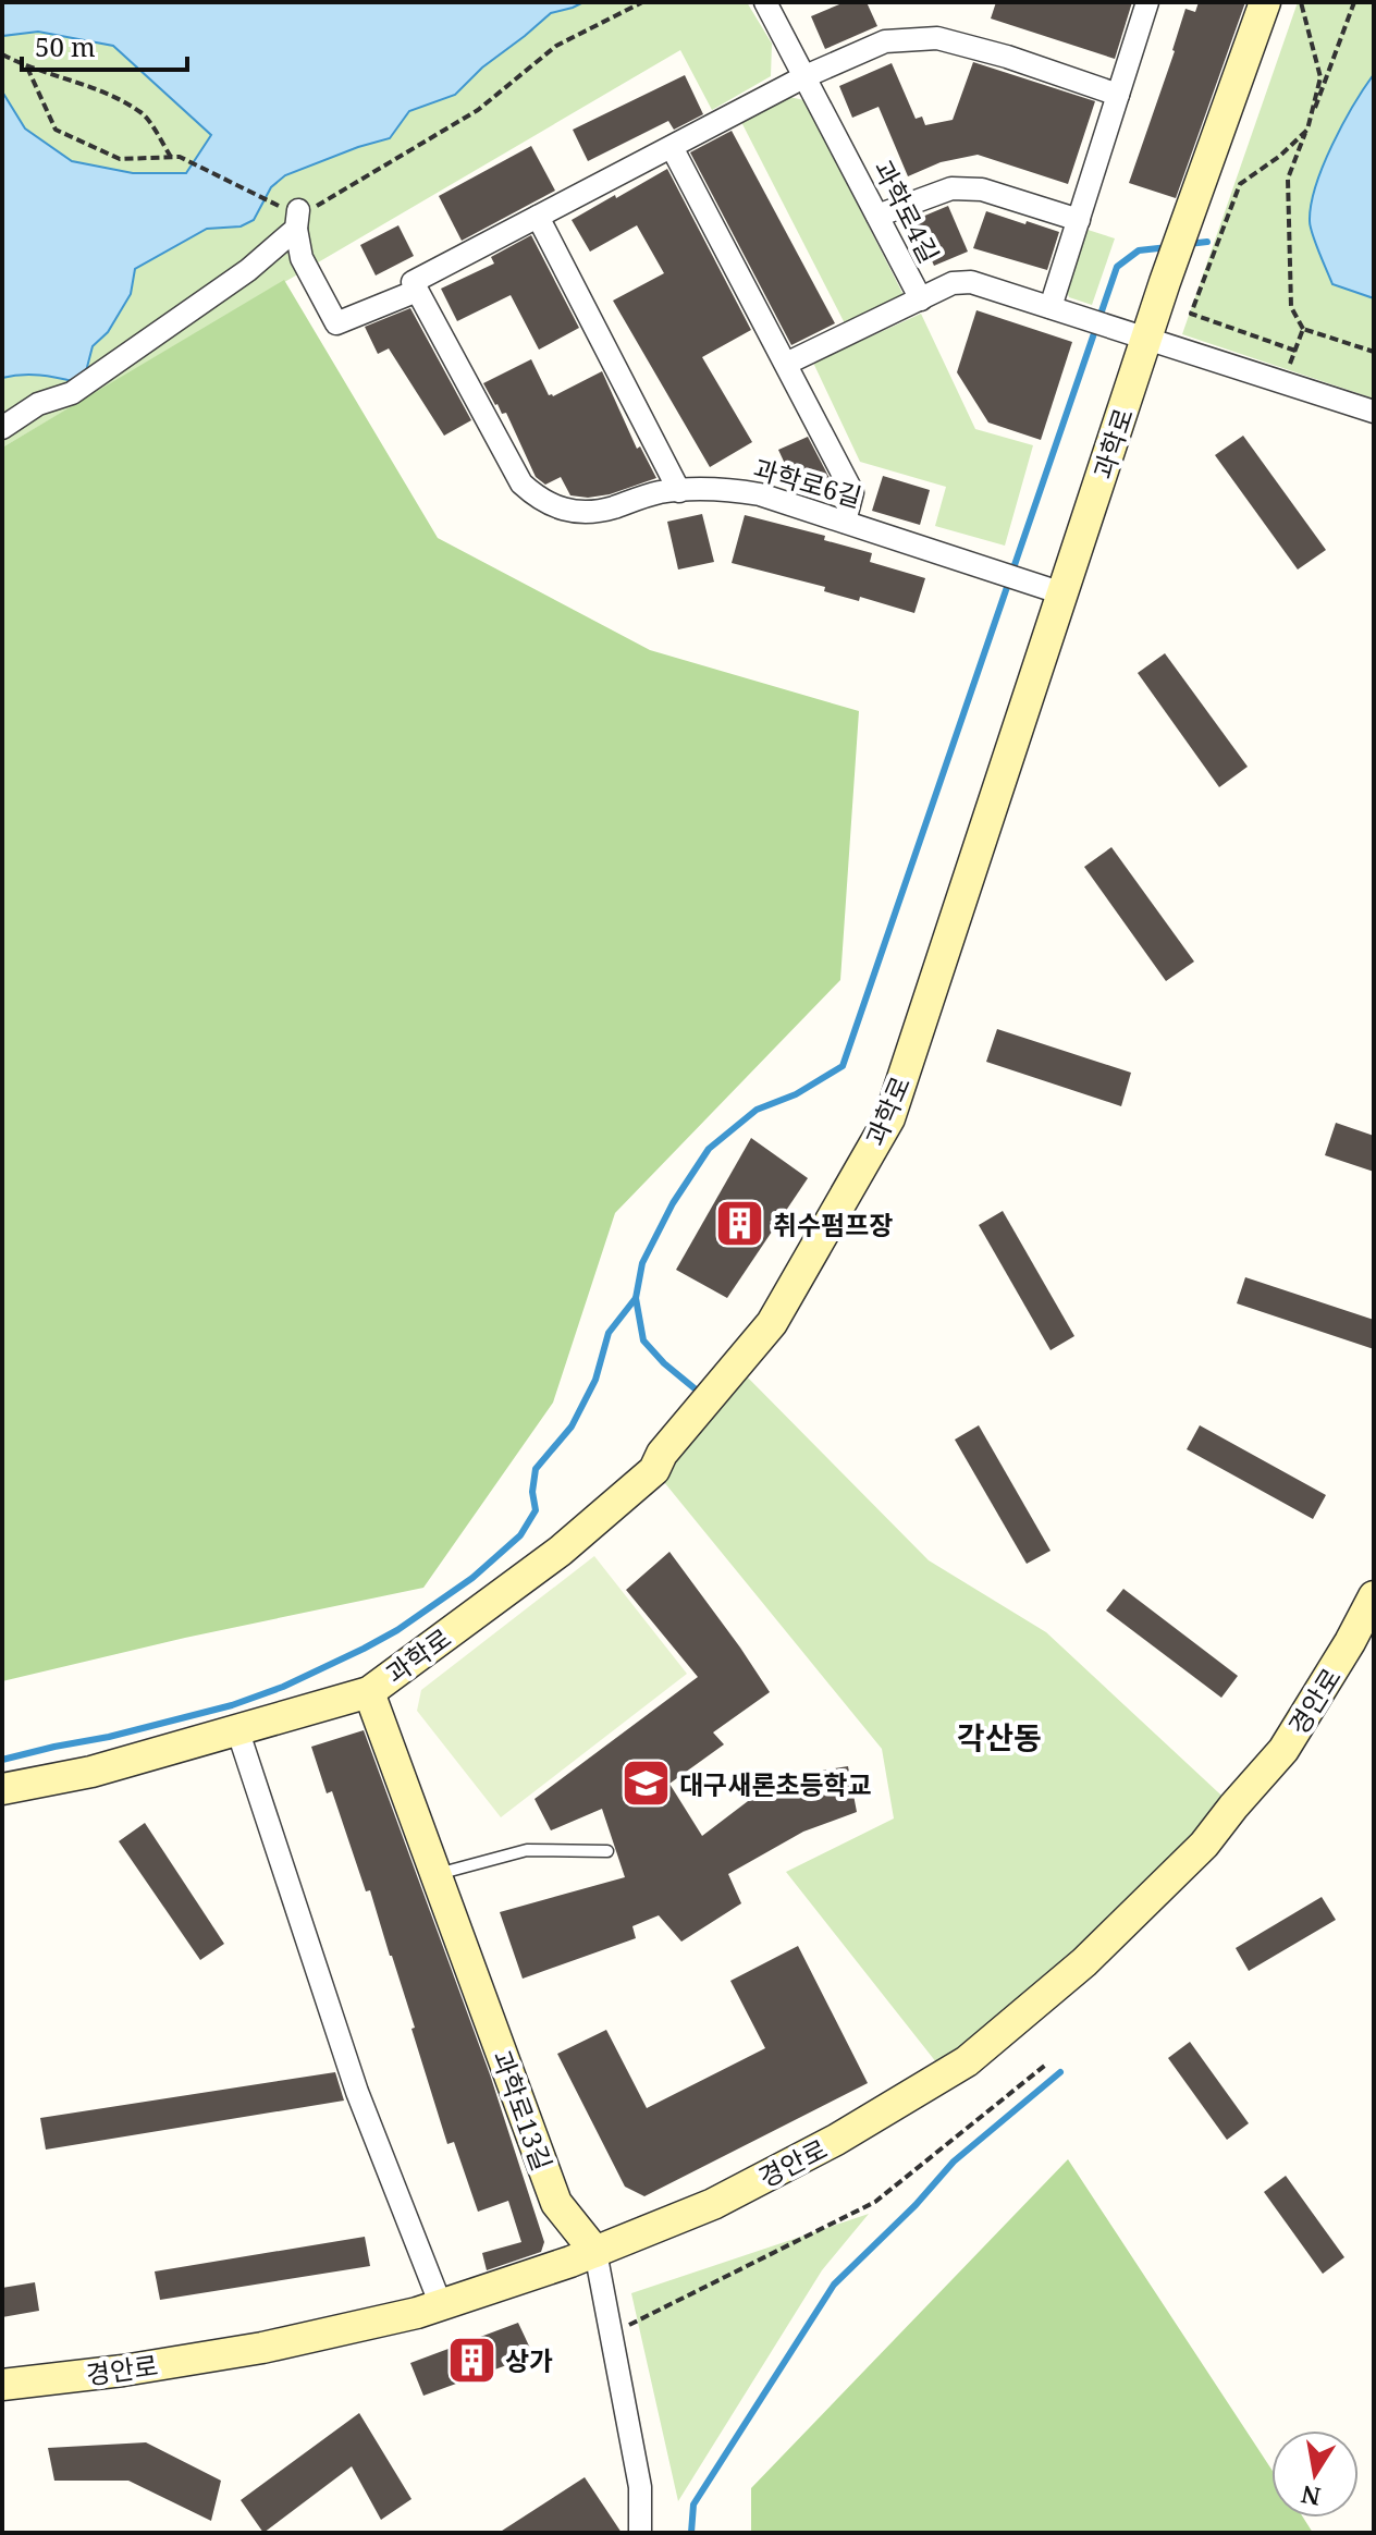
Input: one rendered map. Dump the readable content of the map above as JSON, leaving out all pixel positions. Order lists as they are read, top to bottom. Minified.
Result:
{"streets":{"street":["과학로4길","과학로","과학로6길","경안로","과학로13길"]},"crossings":[["과학로4길","과학로"],["과학로","과학로6길"],["과학로","과학로13길"],["경안로","과학로13길"]],"districts":["각산동"],"places":{"building":["취수펌프장","상가"],"school or university":["대구새론초등학교"]},"scale_bar":"50 m","north":"bottom"}
